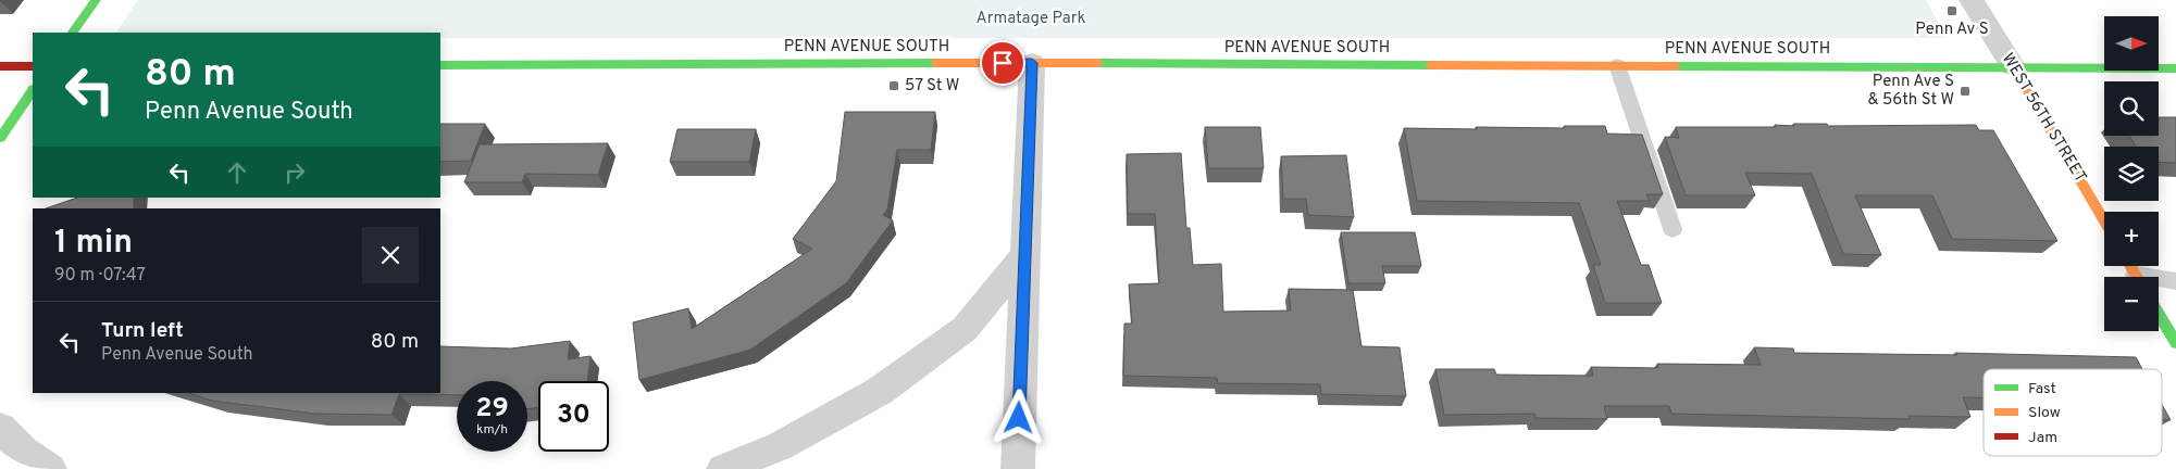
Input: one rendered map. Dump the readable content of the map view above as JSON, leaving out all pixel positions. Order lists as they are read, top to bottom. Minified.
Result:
{"streets":{"main road":["PENN AVENUE SOUTH","WEST 56TH STREET"]},"crossings":[["PENN AVENUE SOUTH","WEST 56TH STREET"]],"parks":["Armatage Park"],"places":{"transit":["Penn Av S","57 St W","Penn Ave S & 56th St W"]},"legend":["Fast","Slow","Jam"],"north":"right","page":{"map_buttons":["+","−"],"turn":["80 m","Penn Avenue South"],"heading":["1 min","90 m · 07:47"],"list":[{"name":"Turn left","note":"Penn Avenue South","value":"80 m"}],"speed":"29 km/h","limit":"30"}}
